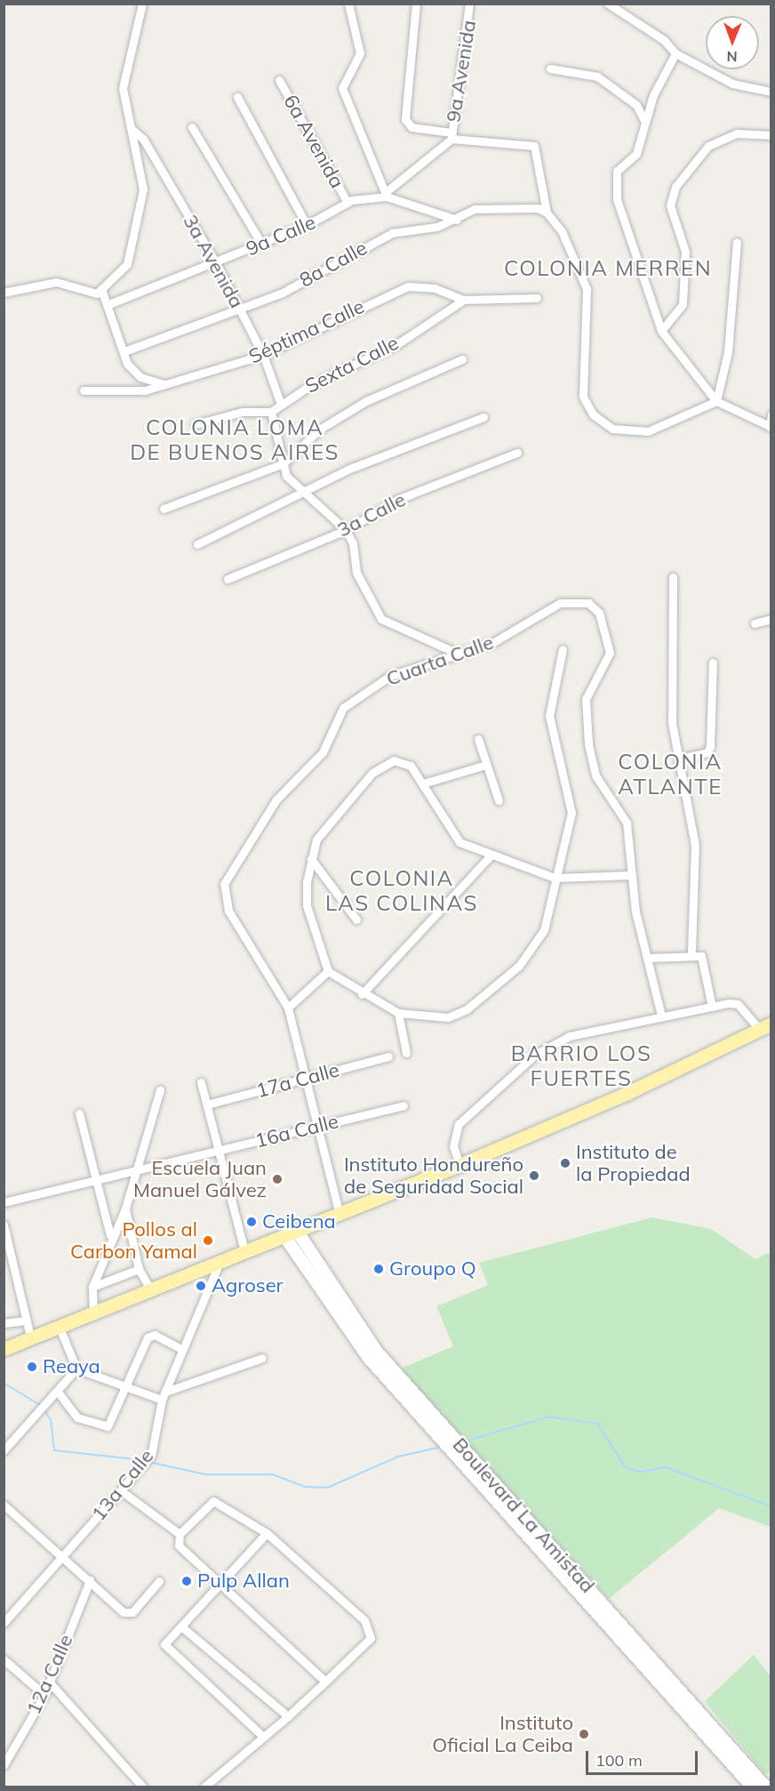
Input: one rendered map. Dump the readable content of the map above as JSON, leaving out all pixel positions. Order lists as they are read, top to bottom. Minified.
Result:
{"streets":{"street":["9a Avenida","6a Avenida","9a Calle","3a Avenida","8a Calle","Séptima Calle","Sexta Calle","3a Calle","Cuarta Calle","17a Calle","16a Calle","13a Calle","Boulevard La Amistad","12a Calle"]},"crossings":[["6a Avenida","9a Calle"],["9a Calle","3a Avenida"],["9a Calle","8a Calle"],["3a Avenida","8a Calle"],["3a Avenida","Séptima Calle"],["3a Avenida","Sexta Calle"],["Séptima Calle","Sexta Calle"]],"districts":["COLONIA MERREN","COLONIA LOMA DE BUENOS AIRES","COLONIA ATLANTE","COLONIA LAS COLINAS","BARRIO LOS FUERTES"],"places":["Instituto de la Propiedad","Instituto Hondureño de Seguridad Social","Escuela Juan Manuel Gálvez","Ceibena","Pollos al Carbon Yamal","Groupo Q","Agroser","Reaya","Pulp Allan","Instituto Oficial La Ceiba"],"scale_bar":"100 m","north":"bottom"}
